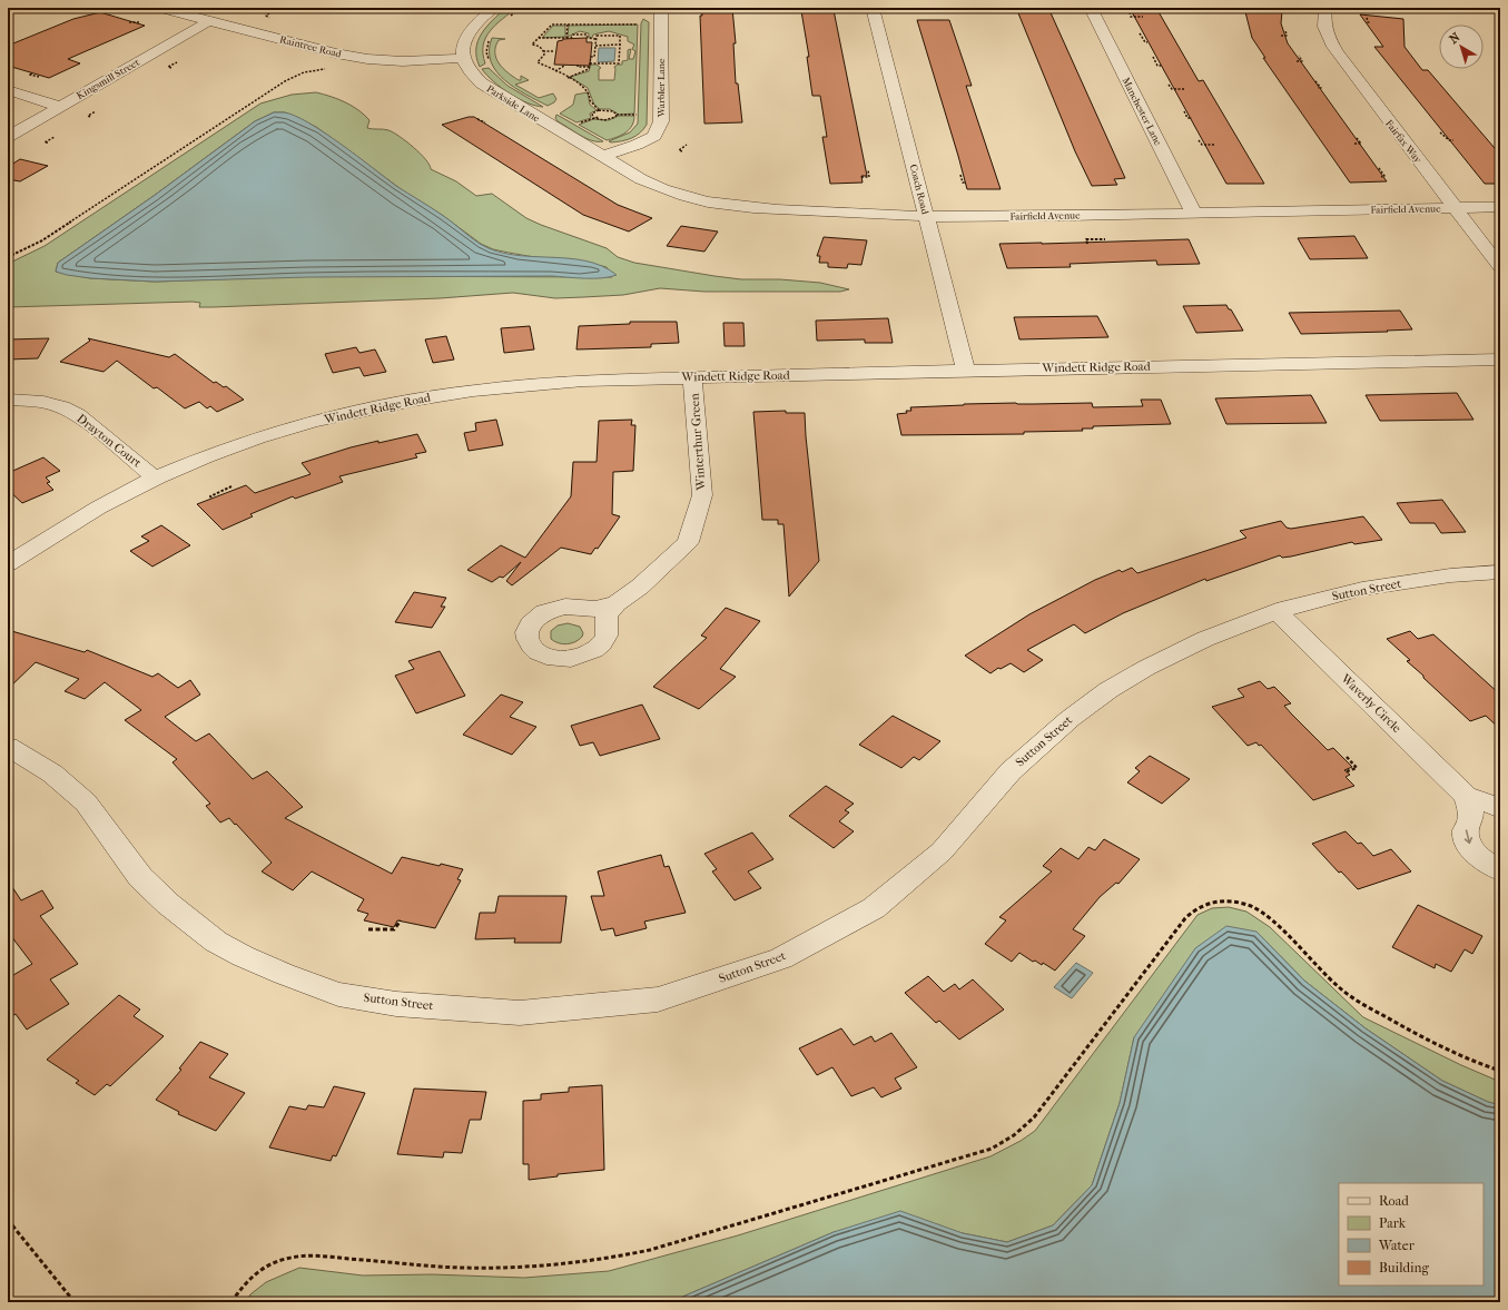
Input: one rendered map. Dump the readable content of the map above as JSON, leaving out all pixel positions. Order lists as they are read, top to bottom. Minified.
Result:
{"streets":{"street":["Raintree Road","Kingsmill Street","Warbler Lane","Parkside Lane","Manchester Lane","Fairfax Way","Coach Road","Fairfield Avenue","Windett Ridge Road","Drayton Court","Winterthur Green","Sutton Street","Waverly Circle"]},"crossings":[["Raintree Road","Kingsmill Street"],["Raintree Road","Parkside Lane"],["Warbler Lane","Parkside Lane"],["Warbler Lane","Fairfield Avenue"],["Parkside Lane","Fairfield Avenue"],["Manchester Lane","Fairfield Avenue"],["Fairfax Way","Fairfield Avenue"],["Coach Road","Fairfield Avenue"],["Coach Road","Windett Ridge Road"],["Windett Ridge Road","Drayton Court"],["Windett Ridge Road","Winterthur Green"],["Sutton Street","Waverly Circle"]],"legend":["Road","Park","Water","Building"],"north":"top left"}
